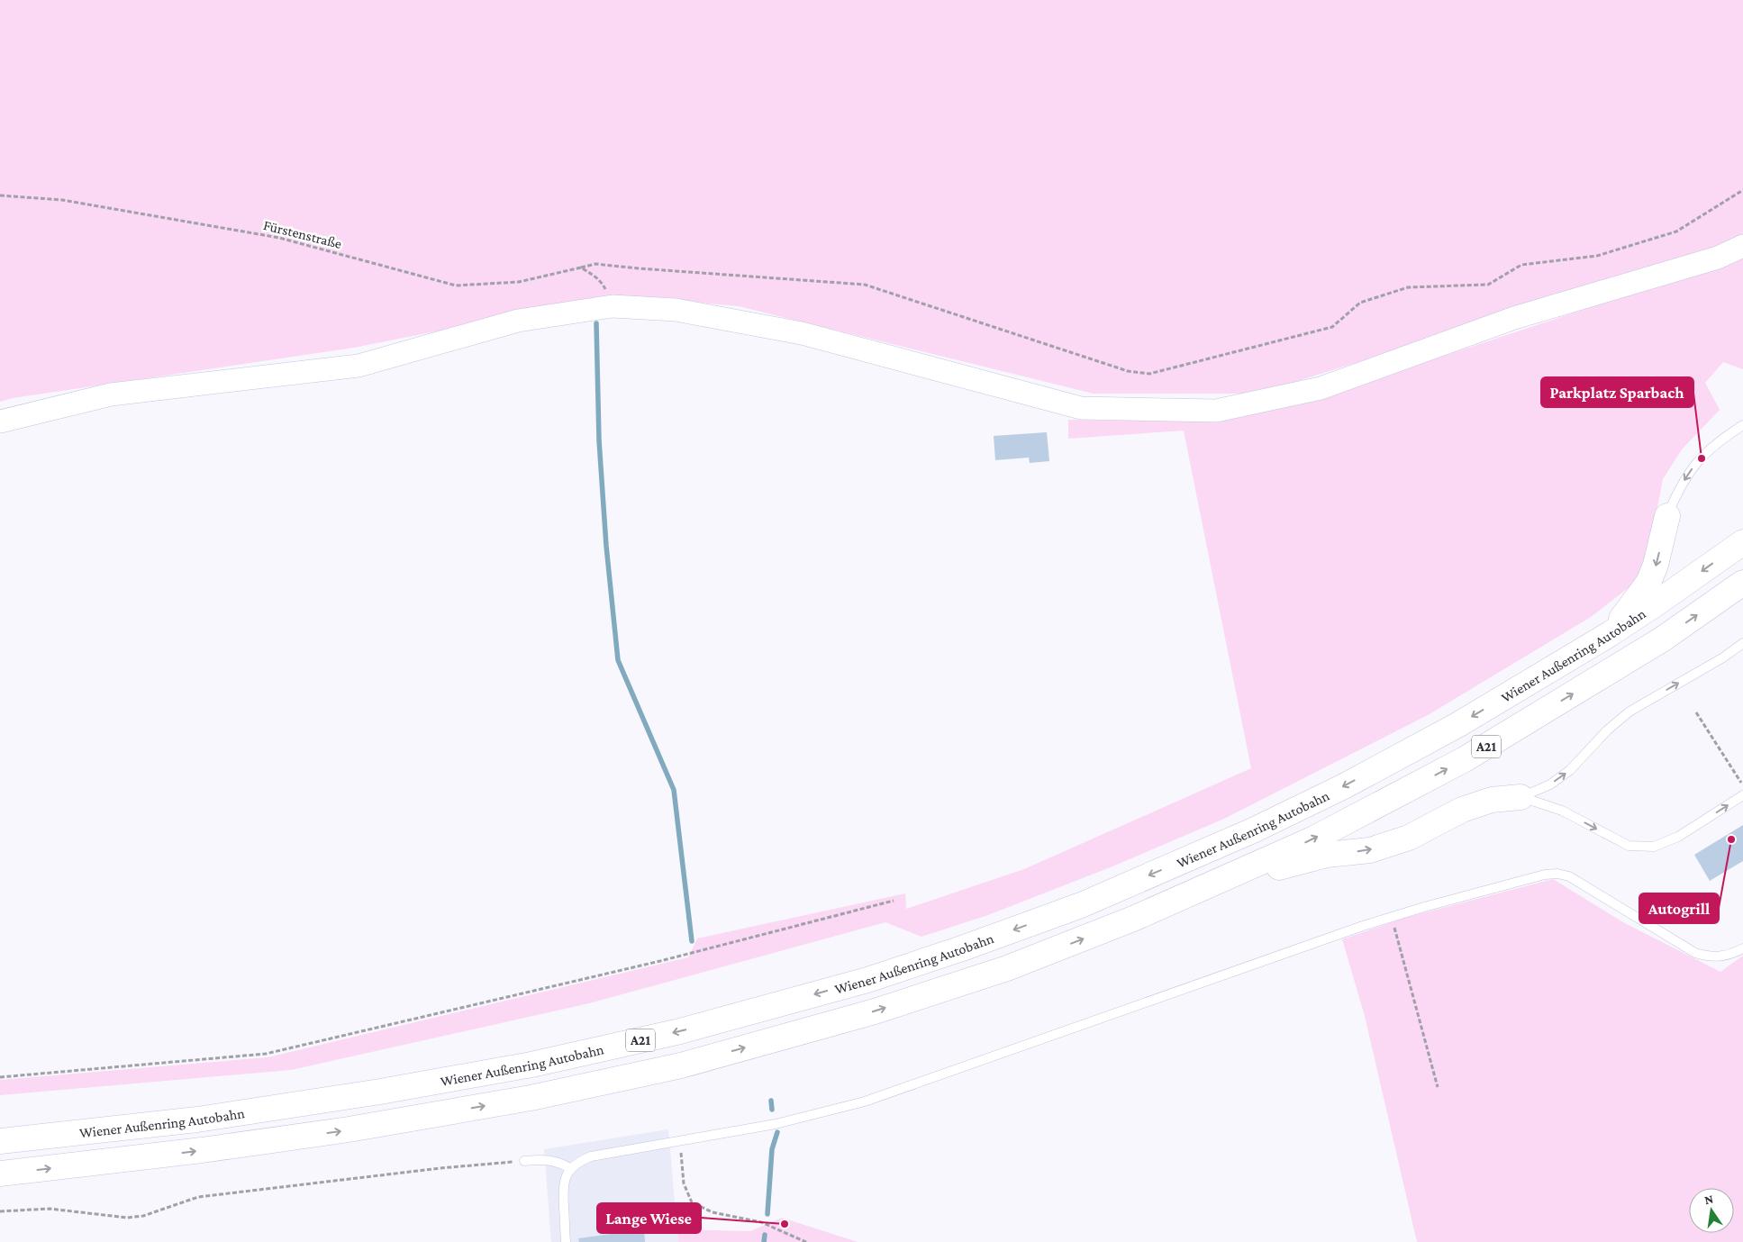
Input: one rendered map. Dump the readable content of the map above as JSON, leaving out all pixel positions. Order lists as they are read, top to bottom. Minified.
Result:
{"streets":{"highway":["Wiener Außenring Autobahn","A21"],"path":["Fürstenstraße"]},"places":["Parkplatz Sparbach","Autogrill","Lange Wiese"],"north":"top"}
